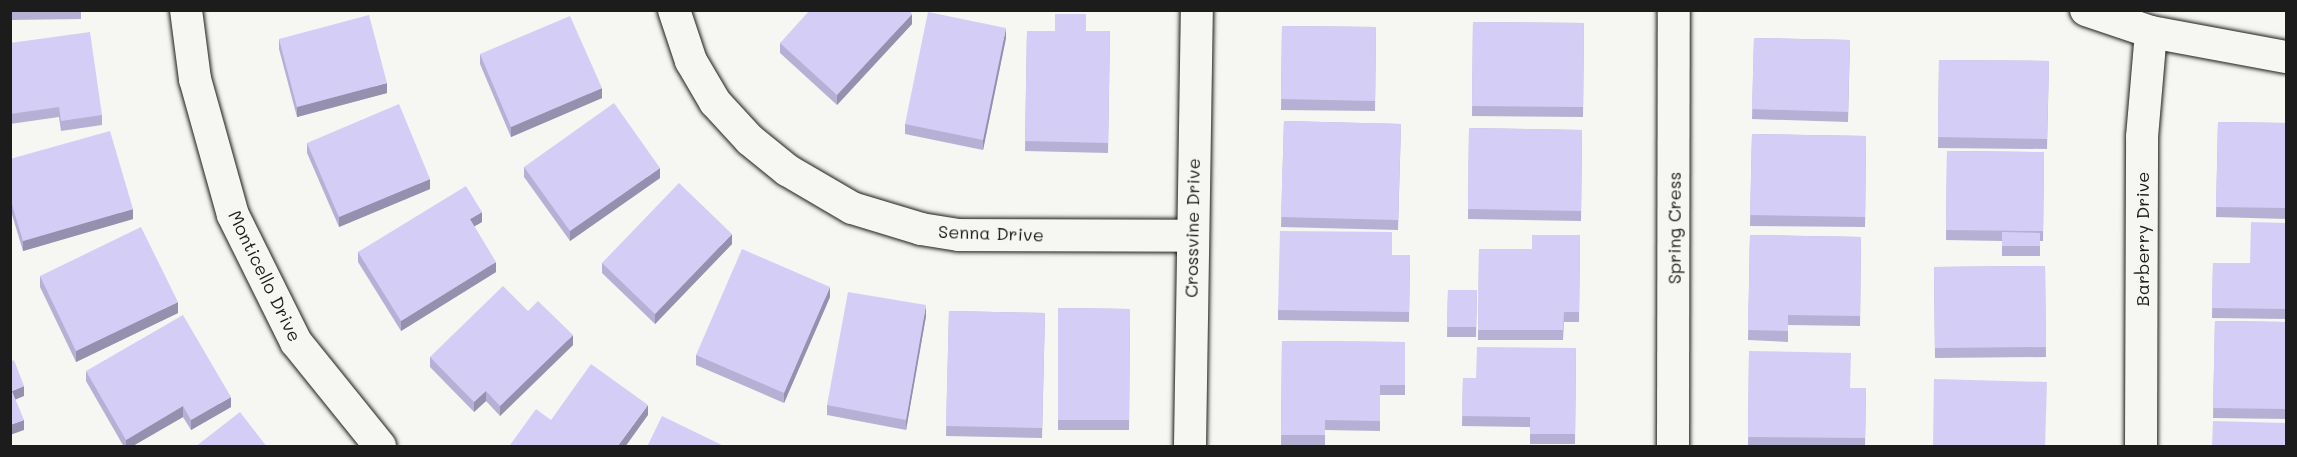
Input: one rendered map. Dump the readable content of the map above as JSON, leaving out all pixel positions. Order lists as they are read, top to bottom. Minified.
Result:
{"streets":{"street":["Crossvine Drive","Spring Cress","Senna Drive","Barberry Drive","Monticello Drive"]},"crossings":[["Crossvine Drive","Senna Drive"]]}
